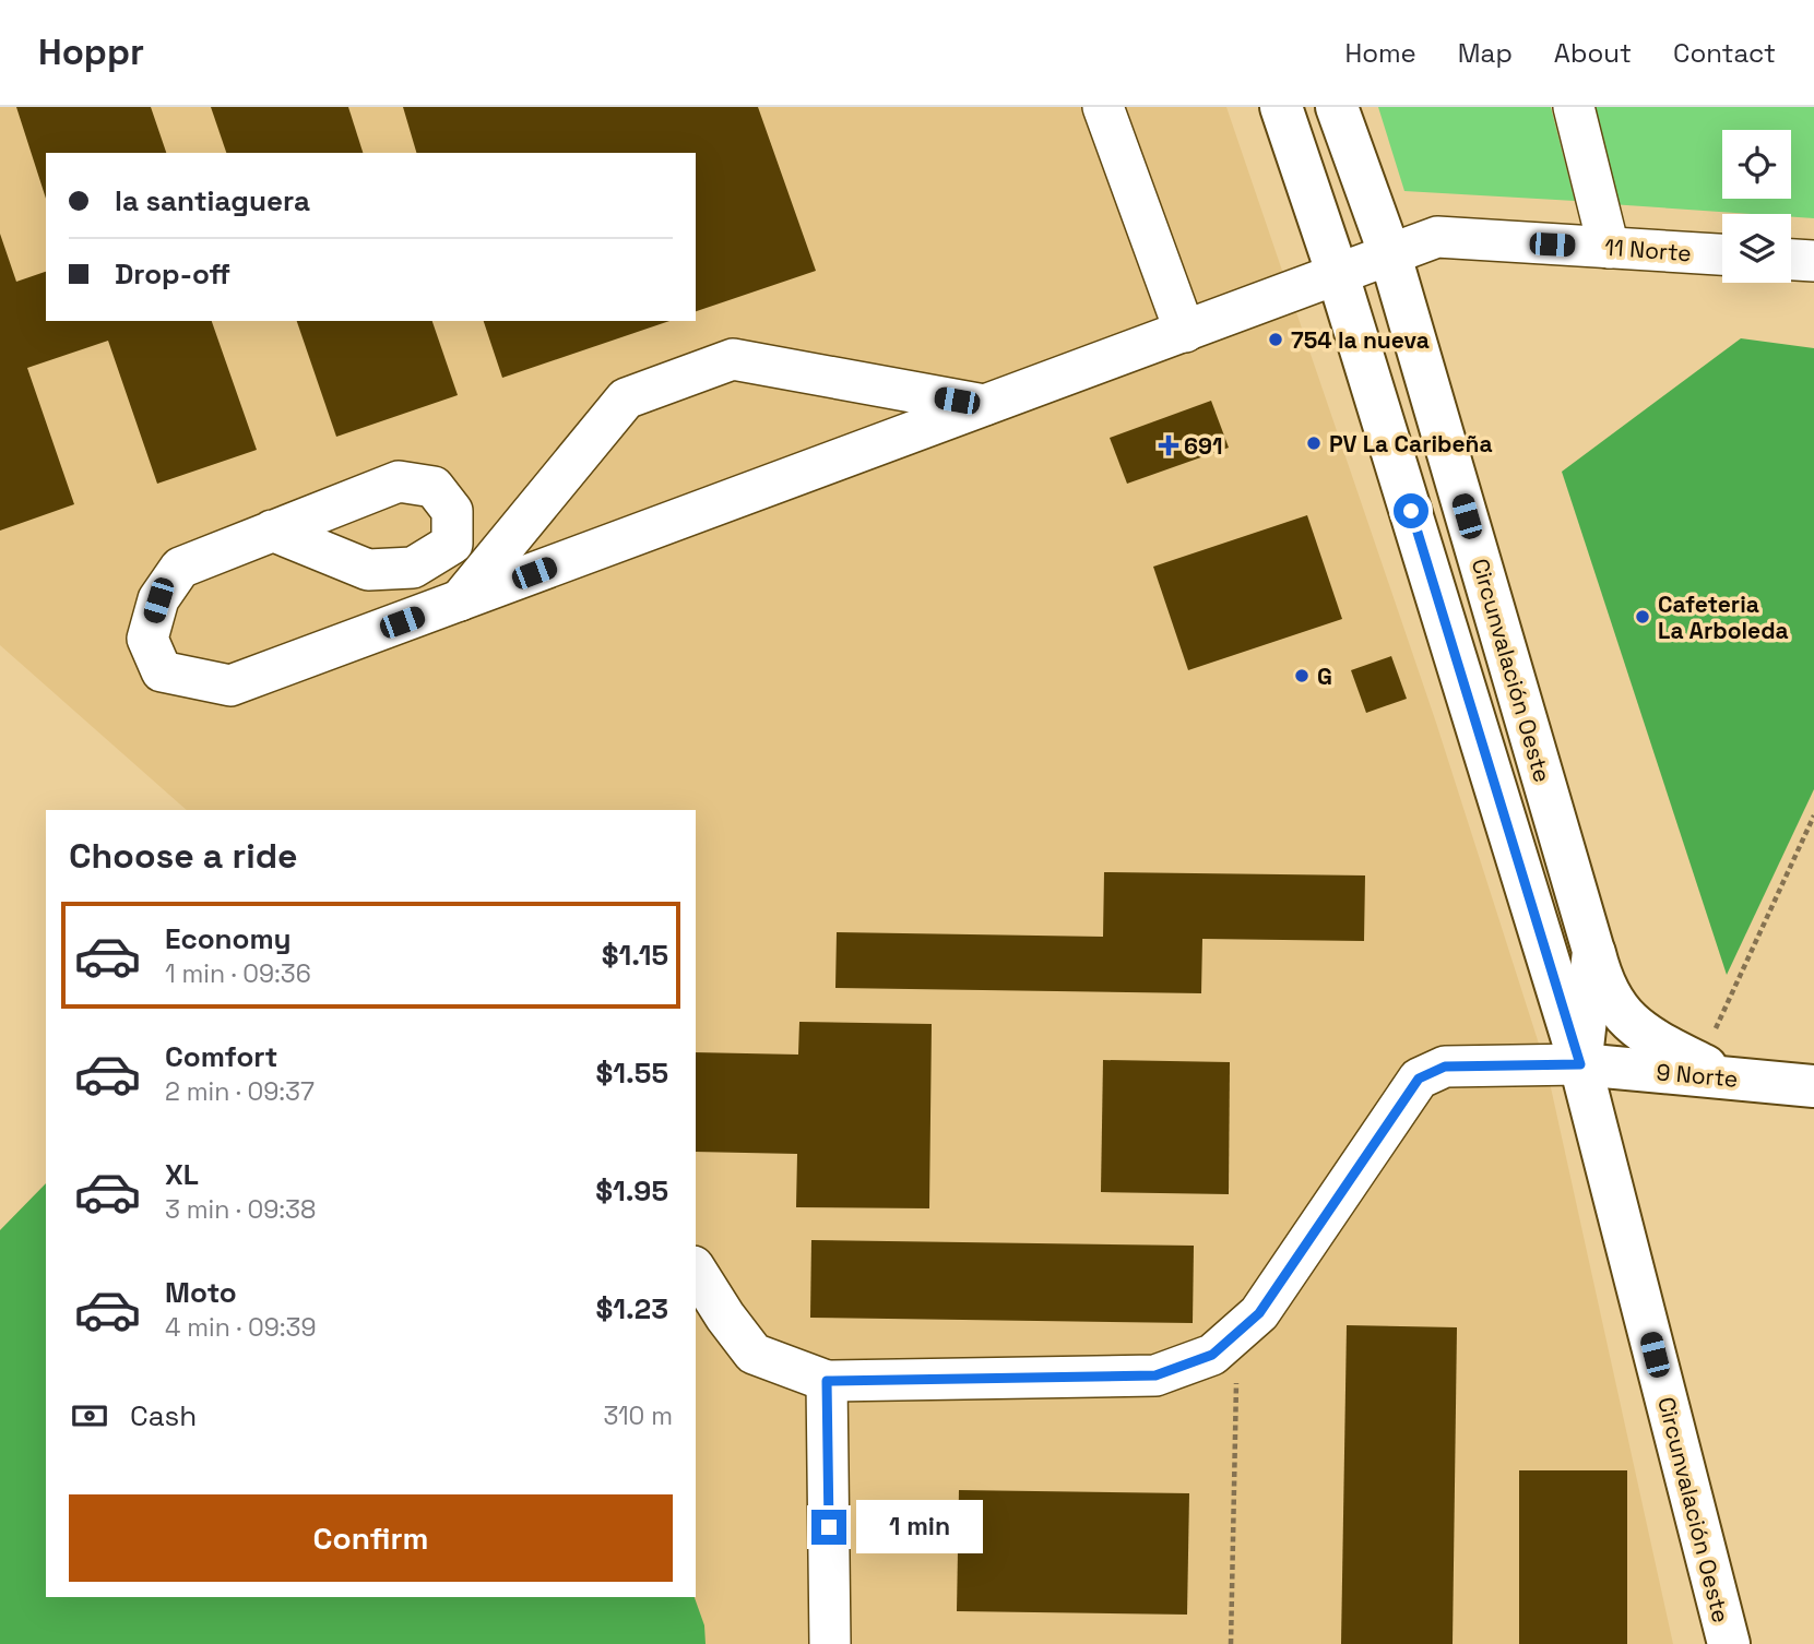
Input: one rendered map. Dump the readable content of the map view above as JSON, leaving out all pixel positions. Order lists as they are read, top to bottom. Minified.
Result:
{"streets":{"main road":["Circunvalación Oeste","9 Norte"],"street":["11 Norte"]},"crossings":[["11 Norte","Circunvalación Oeste"],["Circunvalación Oeste","9 Norte"]],"places":{"other":["754 la nueva","PV La Caribeña","Cafeteria La Arboleda","G"],"health":["691"]},"page":{"header":"Hoppr","nav":["Home","Map","About","Contact"],"banner":["la santiaguera","Drop-off"],"heading":"Choose a ride","list":[{"name":"Economy","note":"1 min · 09:36","value":"$1.15"},{"name":"Comfort","note":"2 min · 09:37","value":"$1.55"},{"name":"XL","note":"3 min · 09:38","value":"$1.95"},{"name":"Moto","note":"4 min · 09:39","value":"$1.23"}],"pay":["Cash","310 m"],"buttons":"Confirm","bubble":"1 min"}}
